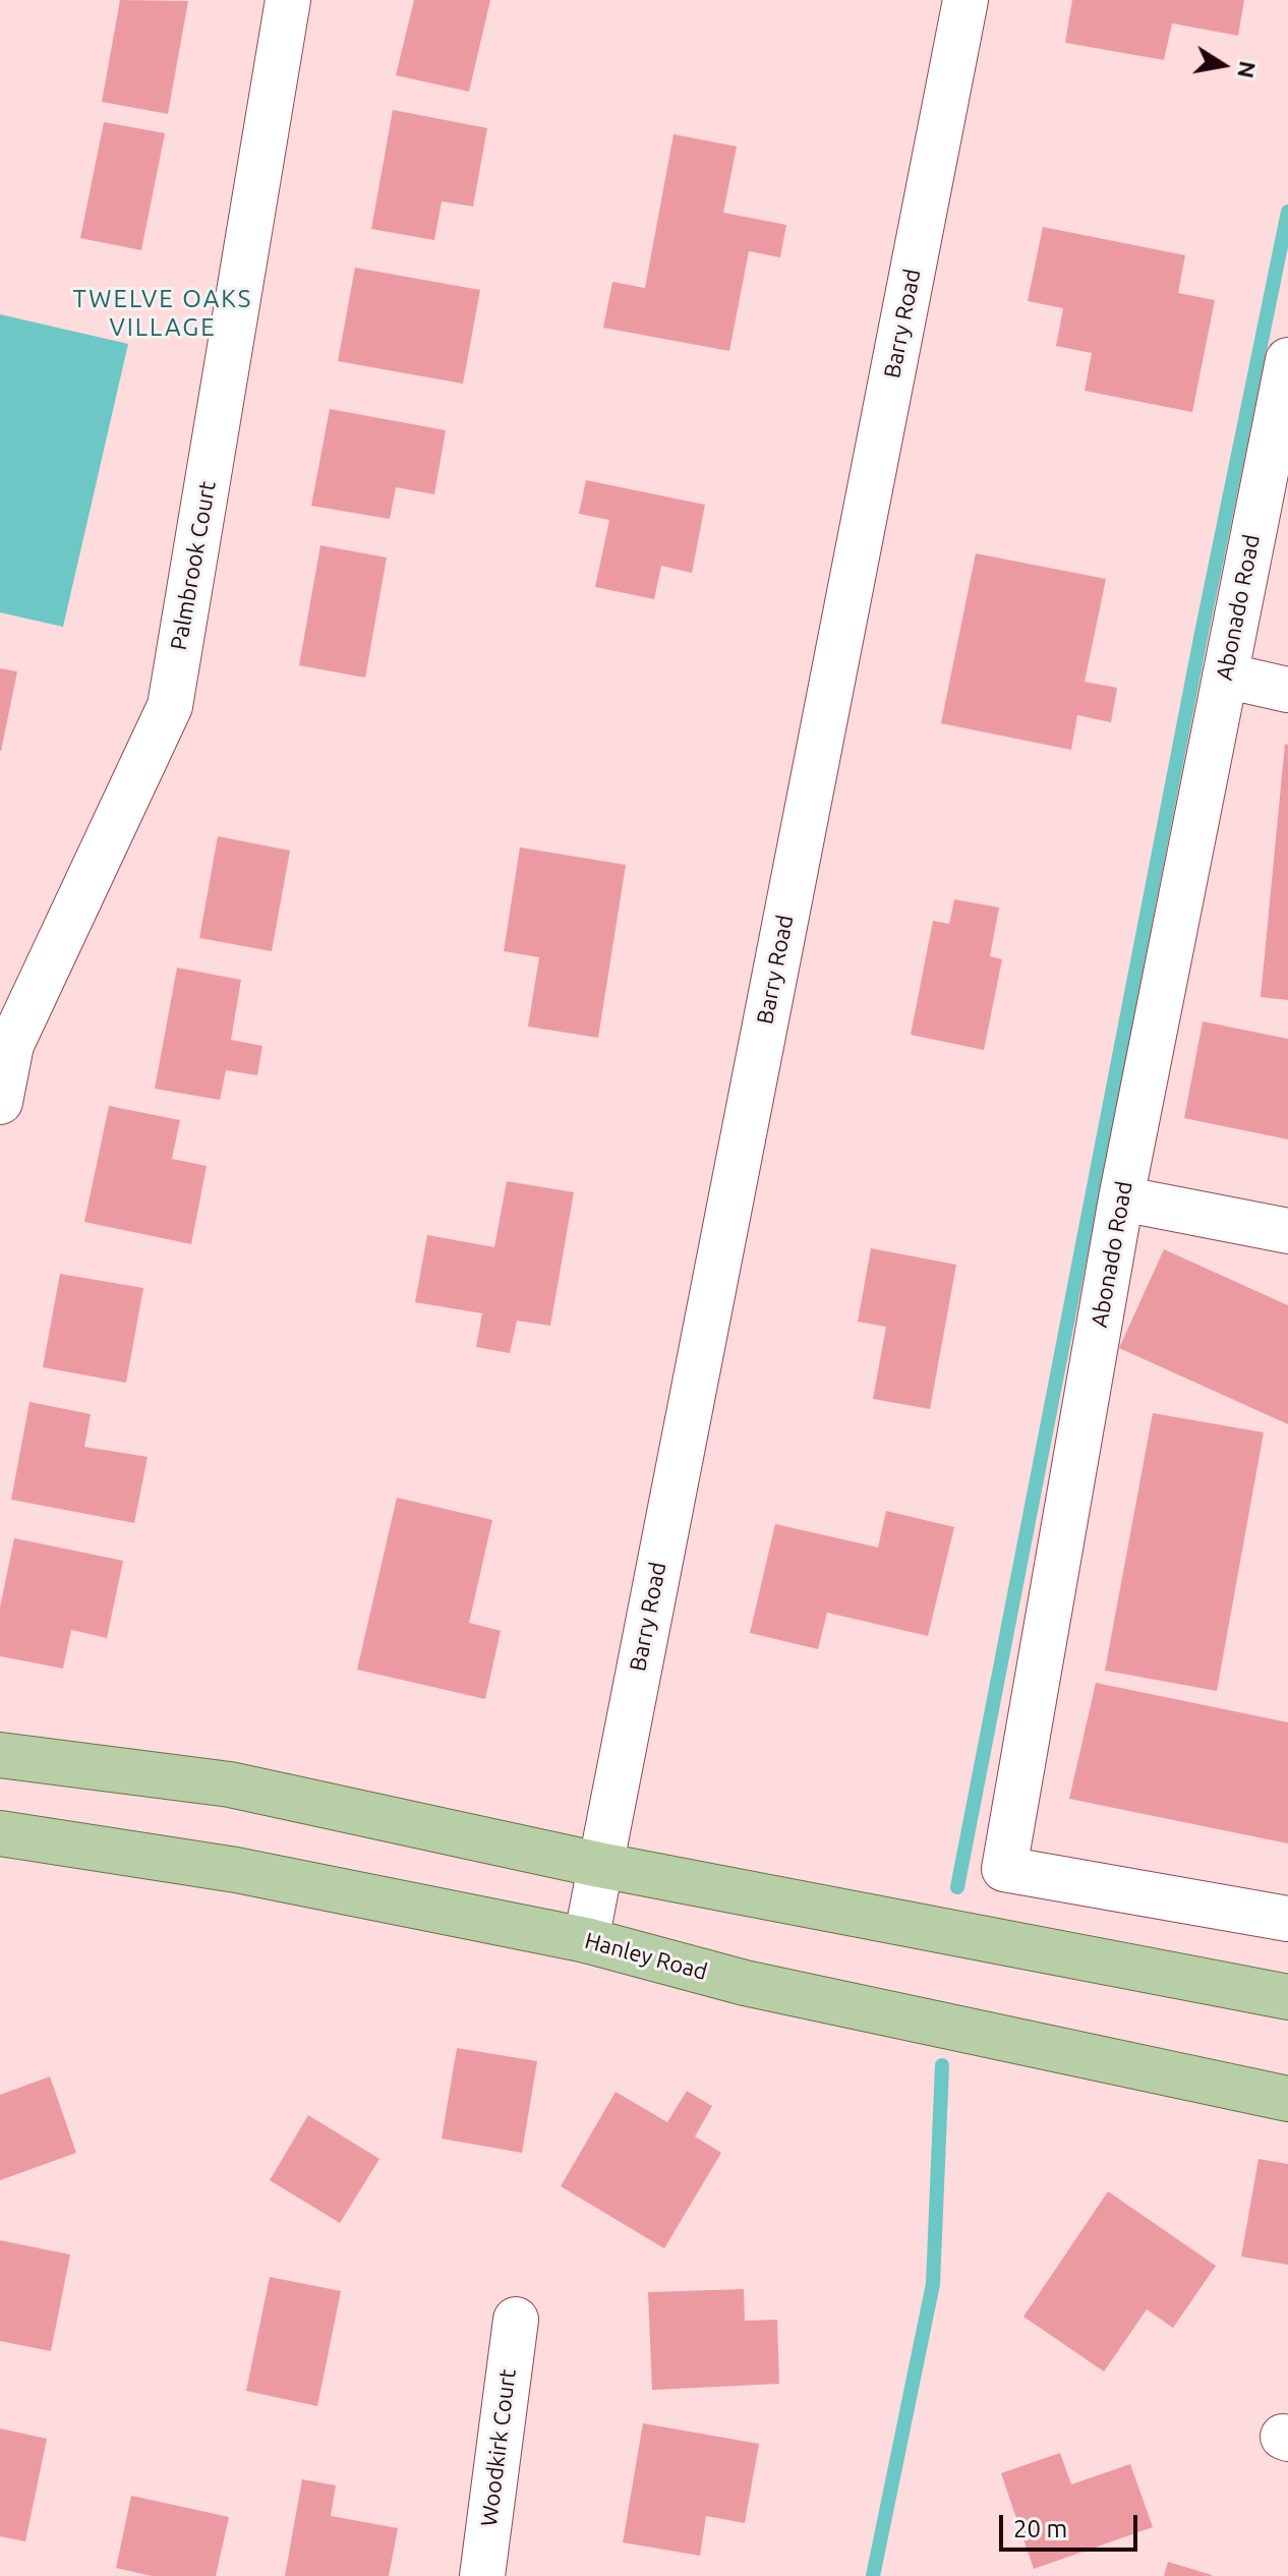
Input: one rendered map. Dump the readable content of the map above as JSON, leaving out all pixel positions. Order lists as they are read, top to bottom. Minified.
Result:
{"streets":{"main road":["Hanley Road"],"street":["Barry Road","Palmbrook Court","Abonado Road","Woodkirk Court"]},"crossings":[["Barry Road","Hanley Road"]],"districts":["TWELVE OAKS VILLAGE"],"scale_bar":"20 m","north":"right"}
